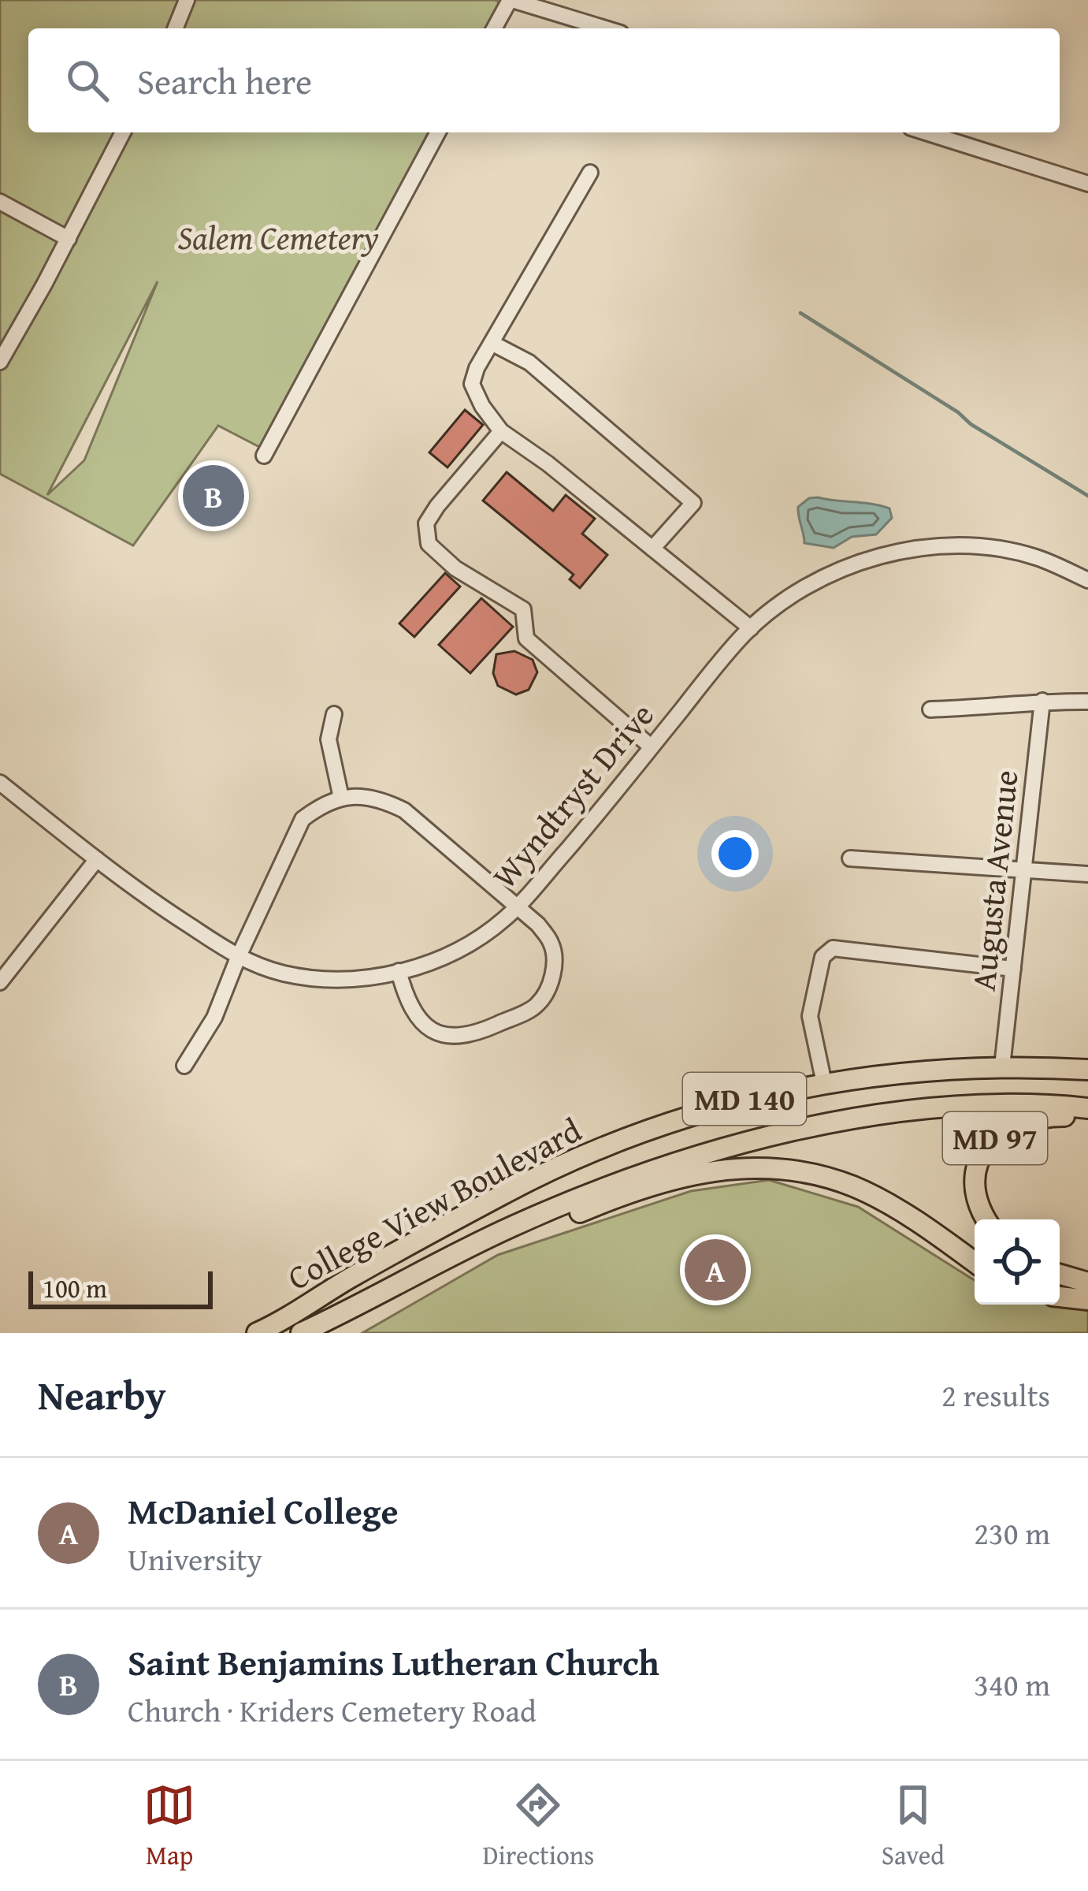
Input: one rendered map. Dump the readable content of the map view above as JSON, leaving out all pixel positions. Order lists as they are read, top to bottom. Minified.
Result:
{"streets":{"highway":["MD 140","MD 97","College View Boulevard"],"street":["Wyndtryst Drive","Augusta Avenue"]},"crossings":[["Augusta Avenue","College View Boulevard"]],"parks":["Salem Cemetery"],"scale_bar":"100 m","page":{"search":"Search here","pins":["B","A"],"scale":"100 m","heading":["Nearby","2 results"],"list":[{"mark":"A","name":"McDaniel College","note":"University","value":"230 m"},{"mark":"B","name":"Saint Benjamins Lutheran Church","note":"Church · Kriders Cemetery Road","value":"340 m"}],"nav":["Map","Directions","Saved"]}}
